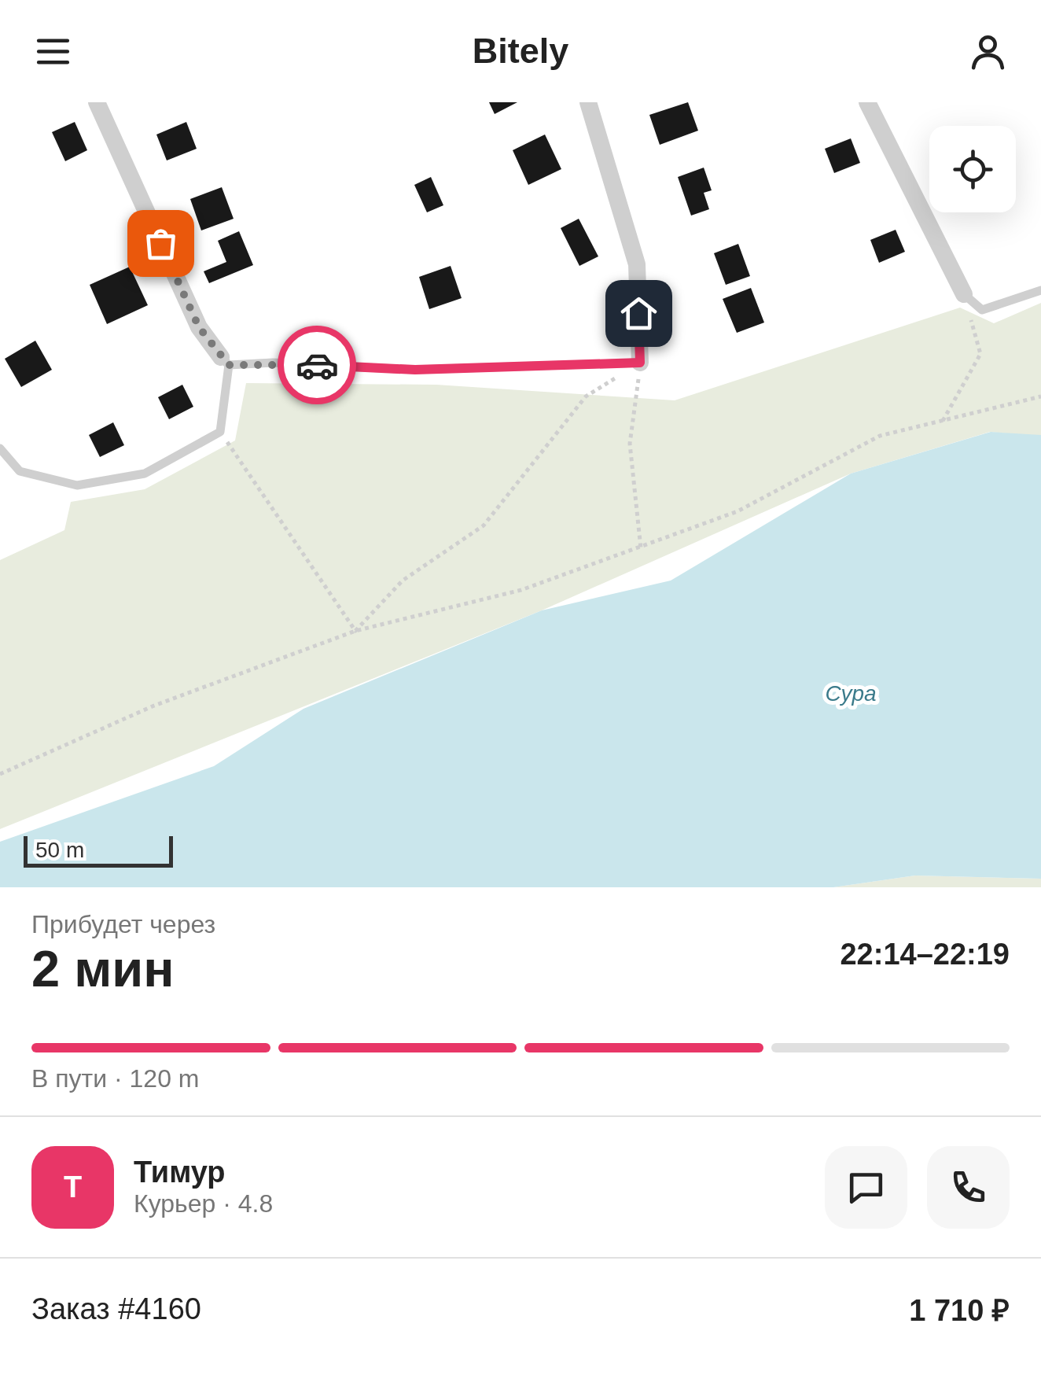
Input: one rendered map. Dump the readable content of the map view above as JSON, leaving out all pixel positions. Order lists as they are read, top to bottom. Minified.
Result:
{"water":["Сура"],"scale_bar":"50 m","page":{"header":"Bitely","scale":"50 m","heading":["2 мин","Прибудет через","22:14–22:19"],"panel":["Тимур","Курьер · 4.8","Заказ #4160","1 710 ₽"],"bar":"В пути · 120 m","round":"Т"}}
